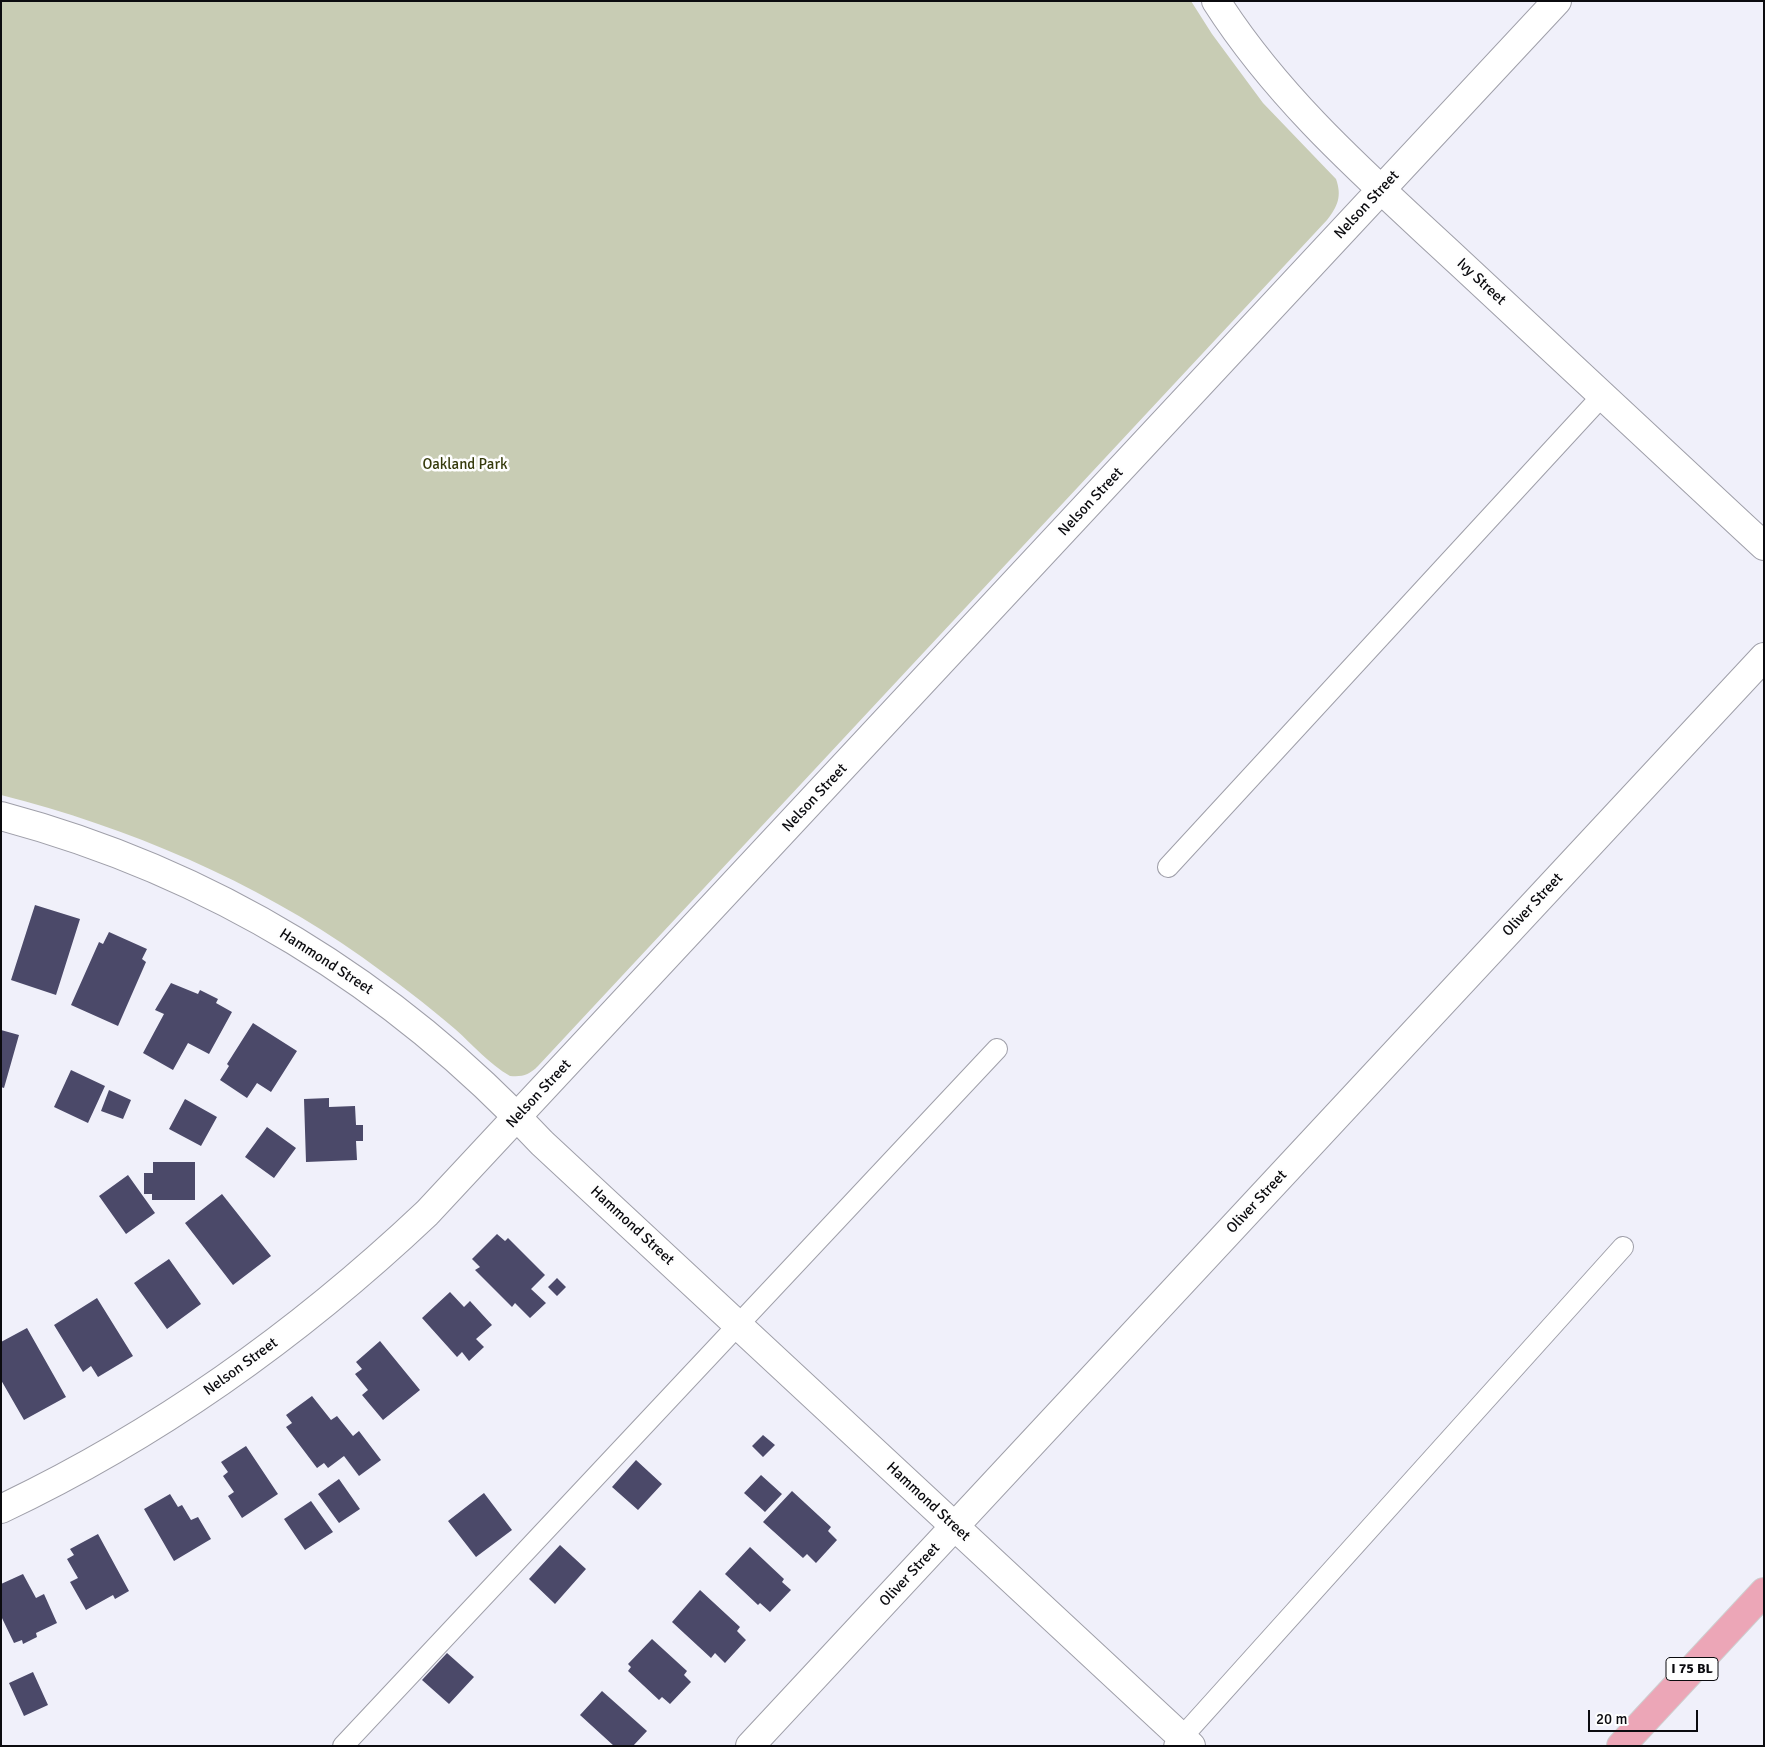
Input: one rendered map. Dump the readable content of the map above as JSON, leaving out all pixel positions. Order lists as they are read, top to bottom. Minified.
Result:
{"streets":{"main road":["I 75 BL"],"street":["Nelson Street","Ivy Street","Oliver Street","Hammond Street"]},"crossings":[["Nelson Street","Ivy Street"],["Nelson Street","Hammond Street"],["Oliver Street","Hammond Street"]],"parks":["Oakland Park"],"scale_bar":"20 m"}
